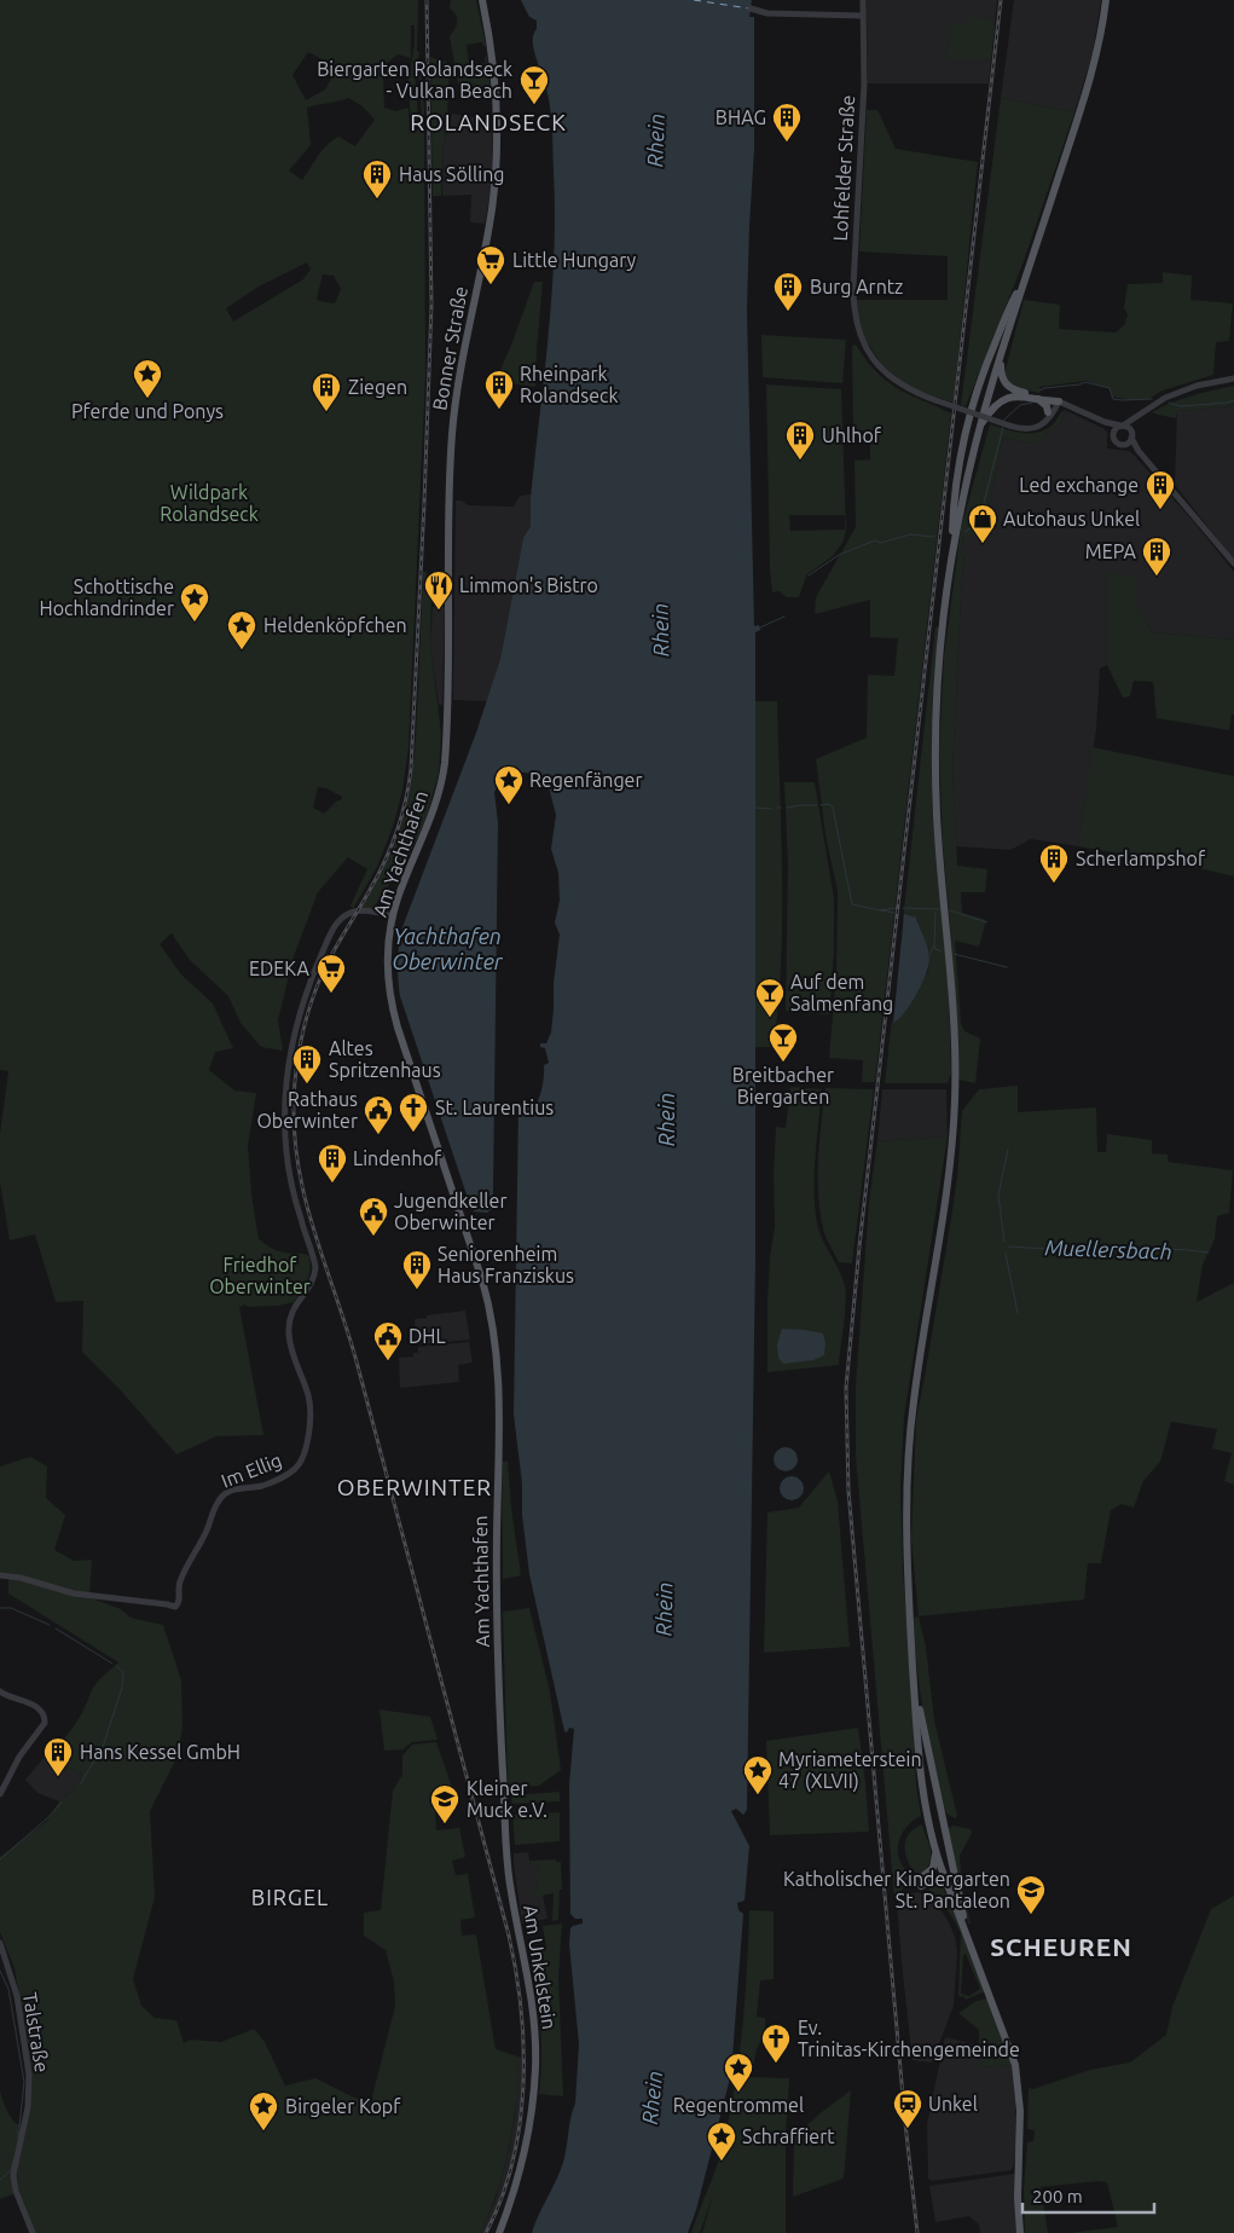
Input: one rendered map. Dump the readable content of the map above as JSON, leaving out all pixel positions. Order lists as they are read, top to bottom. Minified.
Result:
{"streets":{"main road":["Bonner Straße","Am Yachthafen","Am Unkelstein"],"street":["Lohfelder Straße","Im Ellig","Talstraße"]},"crossings":[["Bonner Straße","Am Yachthafen"],["Am Yachthafen","Im Ellig"],["Am Yachthafen","Am Unkelstein"]],"districts":["ROLANDSECK","OBERWINTER","BIRGEL","SCHEUREN"],"water":["Rhein","Yachthafen Oberwinter","Muellersbach"],"parks":["Wildpark Rolandseck","Friedhof Oberwinter"],"places":{"bar":["Biergarten Rolandseck - Vulkan Beach","Auf dem Salmenfang","Breitbacher Biergarten"],"building":["BHAG","Haus Sölling","Burg Arntz","Rheinpark Rolandseck","Ziegen","Uhlhof","Led exchange","MEPA","Scherlampshof","Altes Spritzenhaus","Lindenhof","Seniorenheim Haus Franziskus","Hans Kessel GmbH"],"supermarket":["Little Hungary","EDEKA"],"place":["Pferde und Ponys","Schottische Hochlandrinder","Heldenköpfchen","Regenfänger","Myriameterstein 47 (XLVII)","Regentrommel","Birgeler Kopf","Schraffiert"],"shop":["Autohaus Unkel"],"restaurant":["Limmon's Bistro"],"church":["St. Laurentius","Ev. Trinitas-Kirchengemeinde"],"public building":["Rathaus Oberwinter","Jugendkeller Oberwinter","DHL"],"school or university":["Kleiner Muck e.V.","Katholischer Kindergarten St. Pantaleon"],"station":["Unkel"]},"scale_bar":"200 m"}
